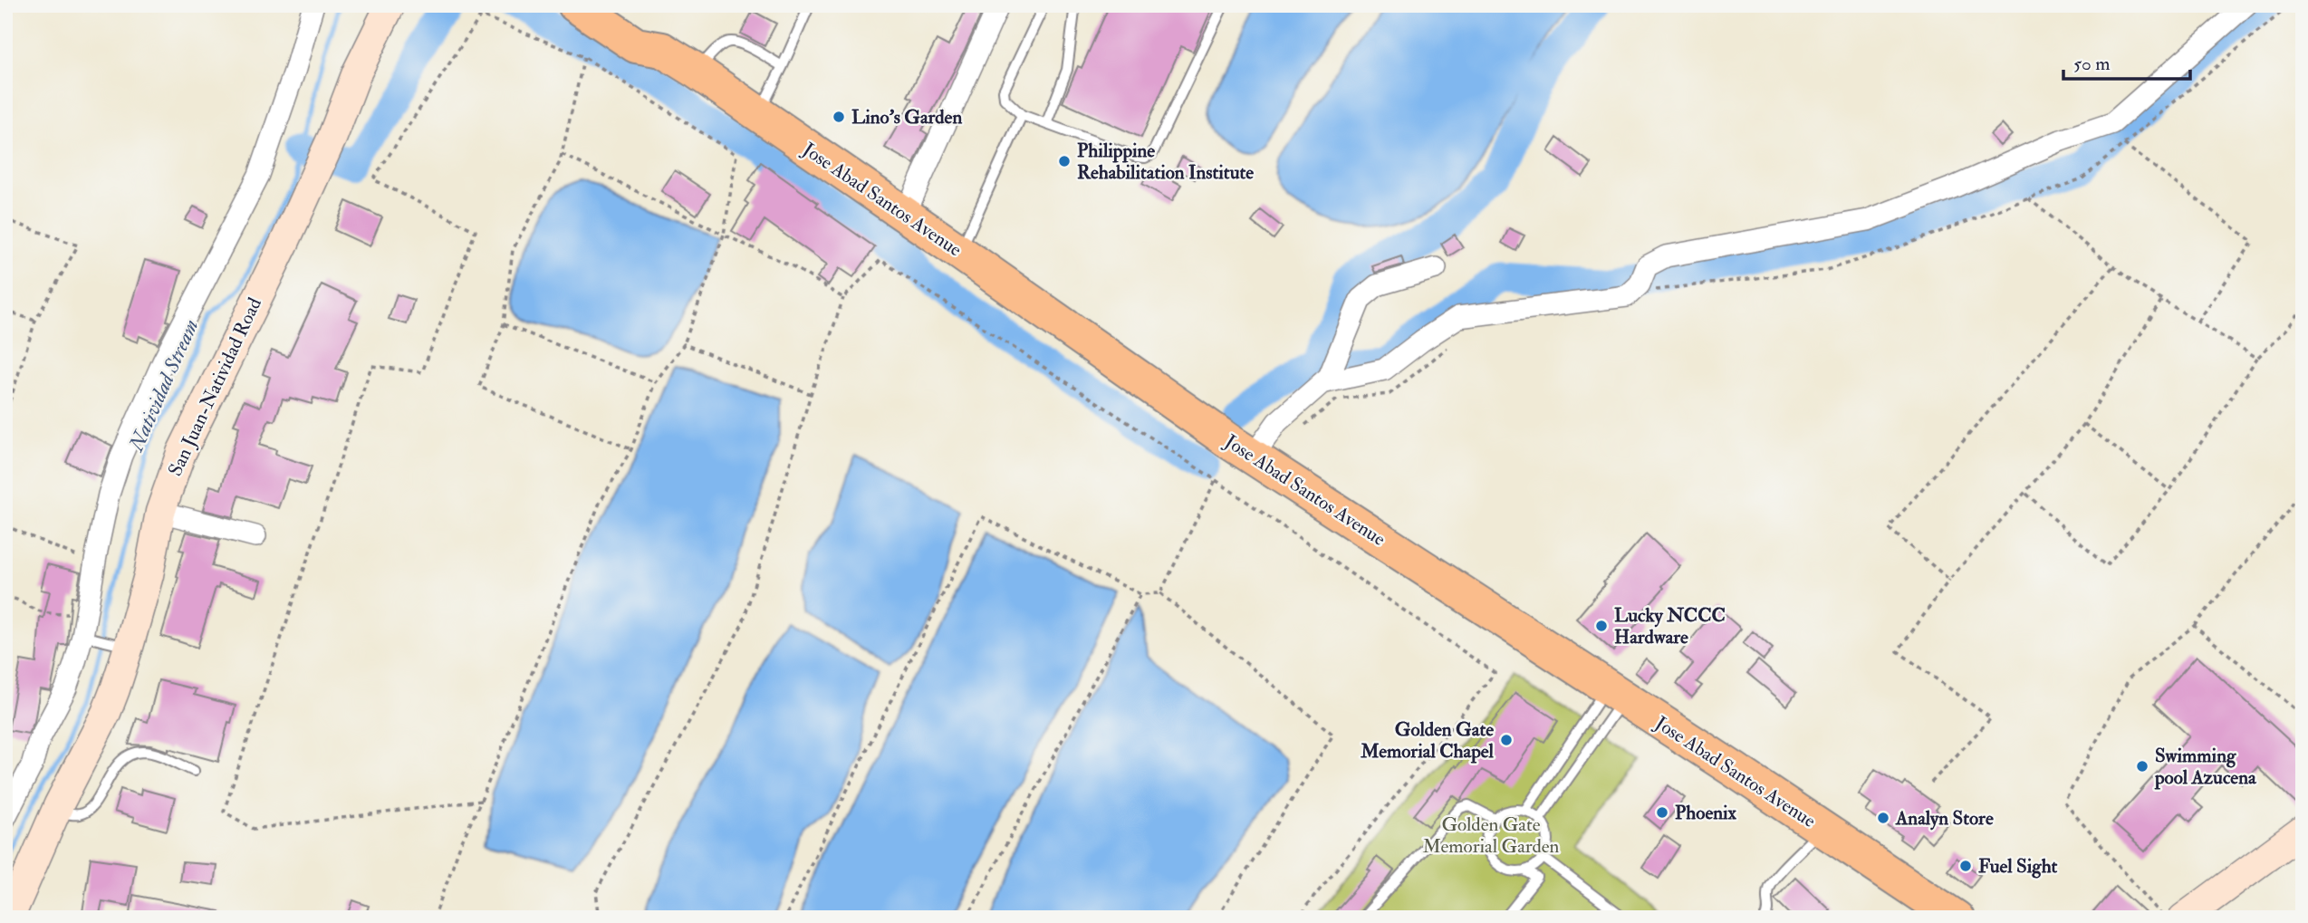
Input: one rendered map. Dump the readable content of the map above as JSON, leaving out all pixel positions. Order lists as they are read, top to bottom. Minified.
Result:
{"streets":{"highway":["Jose Abad Santos Avenue"],"street":["San Juan-Natividad Road"]},"water":["Natividad Stream"],"parks":["Golden Gate Memorial Garden"],"places":["Lino's Garden","Philippine Rehabilitation Institute","Lucky NCCC Hardware","Golden Gate Memorial Chapel","Swimming pool Azucena","Phoenix","Analyn Store","Fuel Sight"],"scale_bar":"50 m"}
